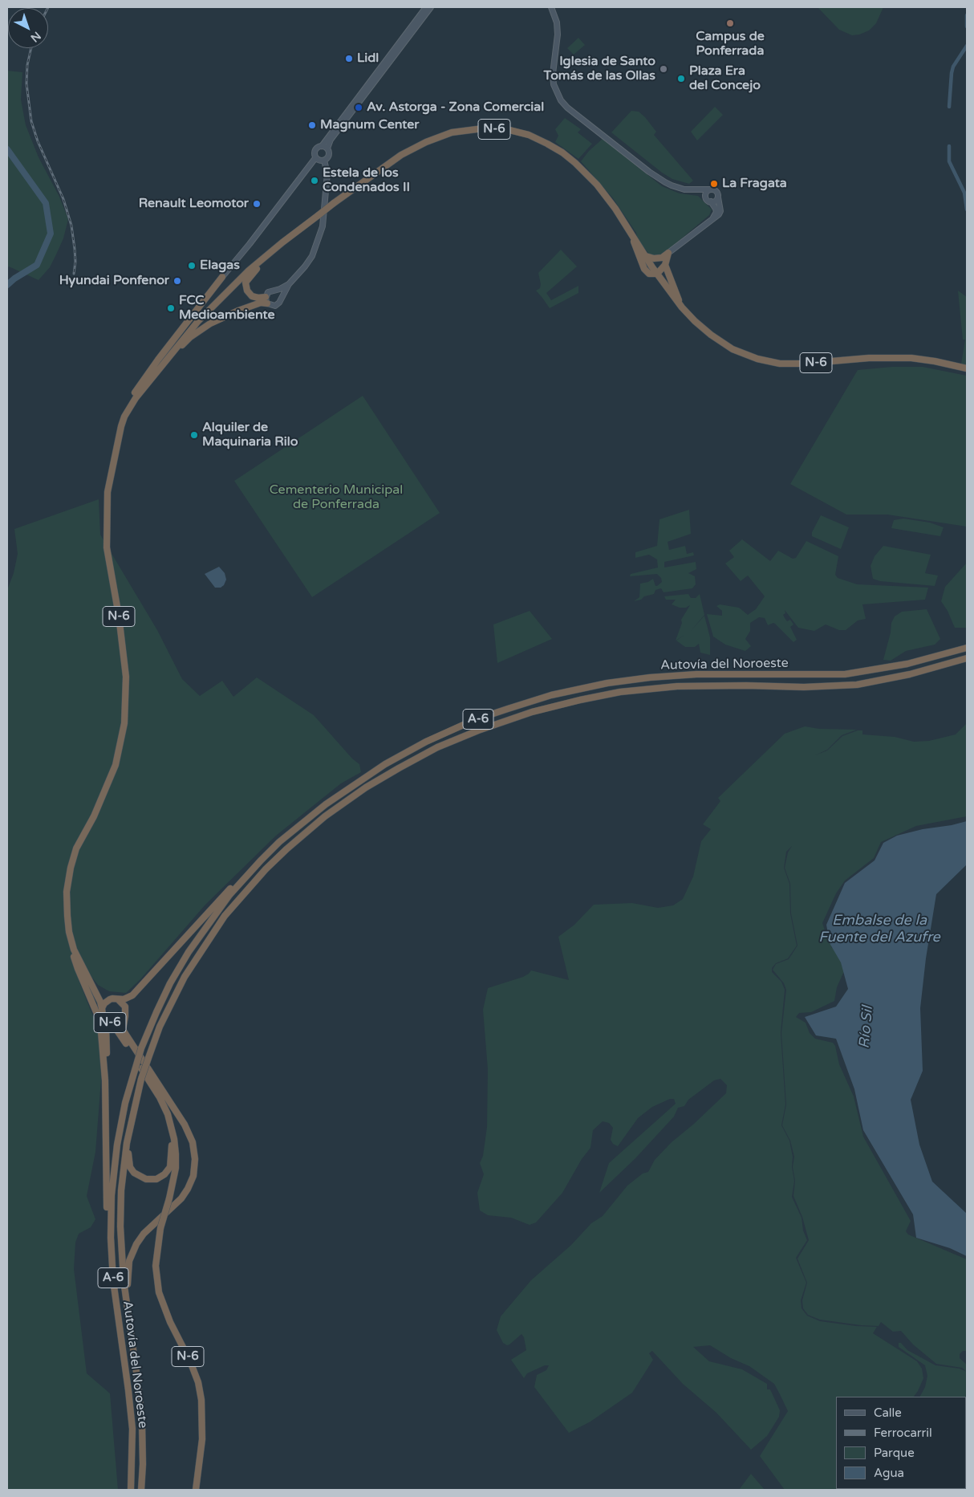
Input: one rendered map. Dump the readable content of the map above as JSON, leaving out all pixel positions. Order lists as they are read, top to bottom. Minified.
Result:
{"streets":{"highway":["N-6","Autovía del Noroeste","A-6"]},"water":["Embalse de la Fuente del Azufre","Río Sil"],"parks":["Cementerio Municipal de Ponferrada"],"places":["Campus de Ponferrada","Lidl","Iglesia de Santo Tomás de las Ollas","Plaza Era del Concejo","Av. Astorga - Zona Comercial","Magnum Center","Estela de los Condenados II","La Fragata","Renault Leomotor","Elagas","Hyundai Ponfenor","FCC Medioambiente","Alquiler de Maquinaria Rilo"],"legend":["Calle","Ferrocarril","Parque","Agua"],"north":"bottom right"}
